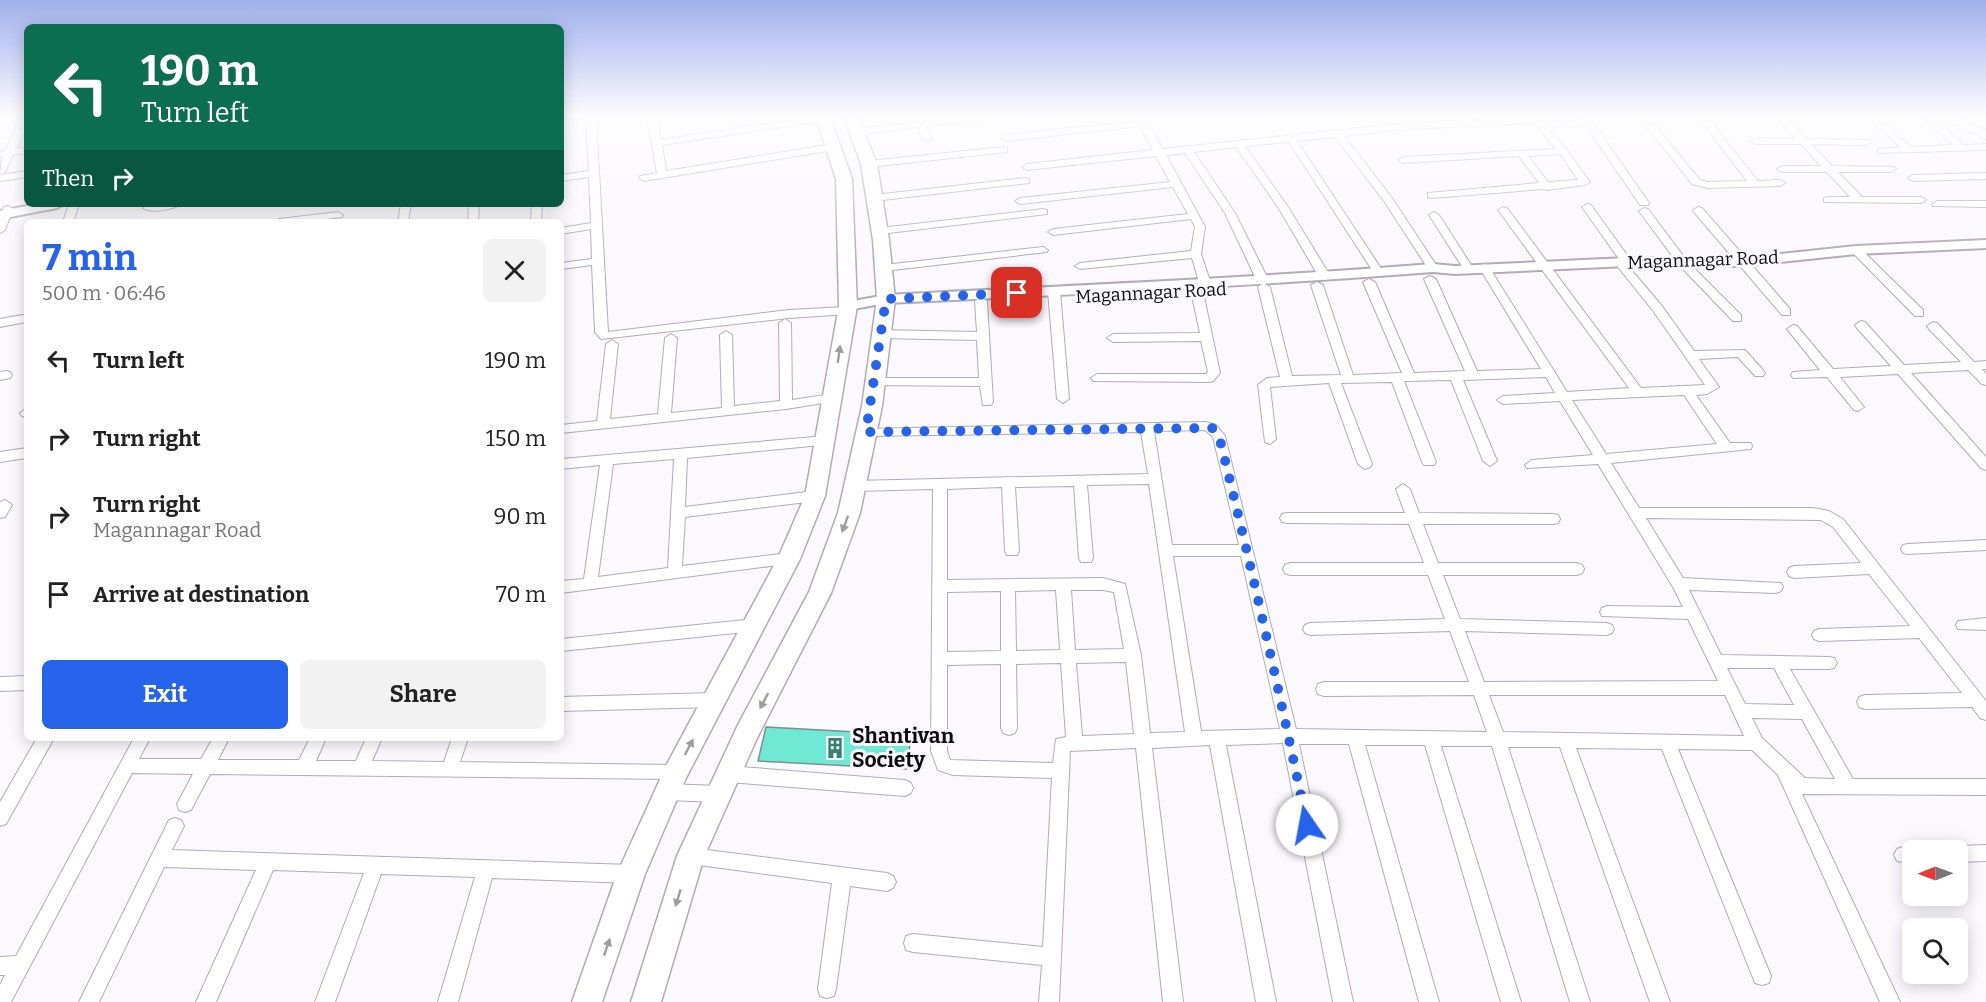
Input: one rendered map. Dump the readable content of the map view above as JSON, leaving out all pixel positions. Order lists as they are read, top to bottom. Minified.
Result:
{"streets":{"street":["Magannagar Road"]},"places":{"building":["Shantivan Society"]},"north":"left","page":{"turn":["190 m","Turn left"],"then":"Then","heading":["7 min","500 m · 06:46"],"list":[{"name":"Turn left","value":"190 m"},{"name":"Turn right","value":"150 m"},{"name":"Turn right","note":"Magannagar Road","value":"90 m"},{"name":"Arrive at destination","value":"70 m"}],"buttons":["Exit","Share"]}}
